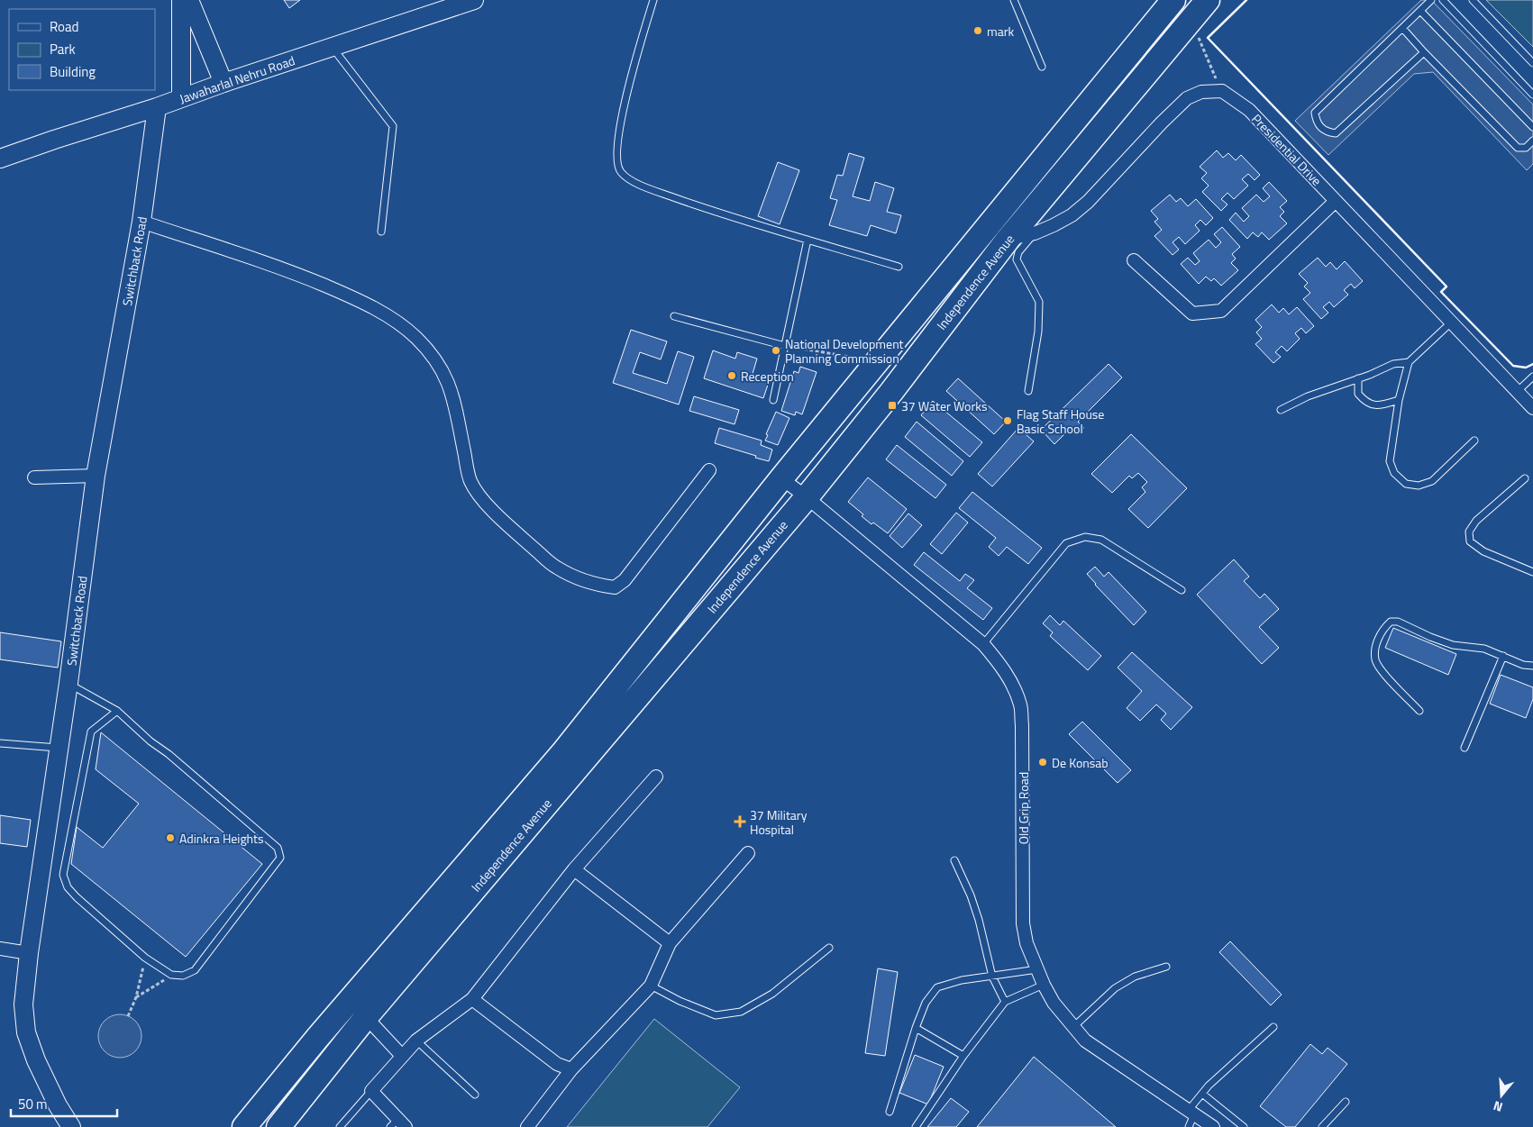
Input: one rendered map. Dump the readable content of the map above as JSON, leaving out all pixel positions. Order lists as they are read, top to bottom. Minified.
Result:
{"streets":{"highway":["Independence Avenue"],"street":["Jawaharlal Nehru Road","Presidential Drive","Switchback Road","Old Grip Road"]},"crossings":[["Jawaharlal Nehru Road","Switchback Road"],["Independence Avenue","Old Grip Road"]],"places":{"other":["mark","National Development Planning Commission","Reception","Flag Staff House Basic School","De Konsab","Adinkra Heights"],"transit":["37 Water Works"],"health":["37 Military Hospital"]},"legend":["Road","Park","Building"],"scale_bar":"50 m","north":"bottom"}
